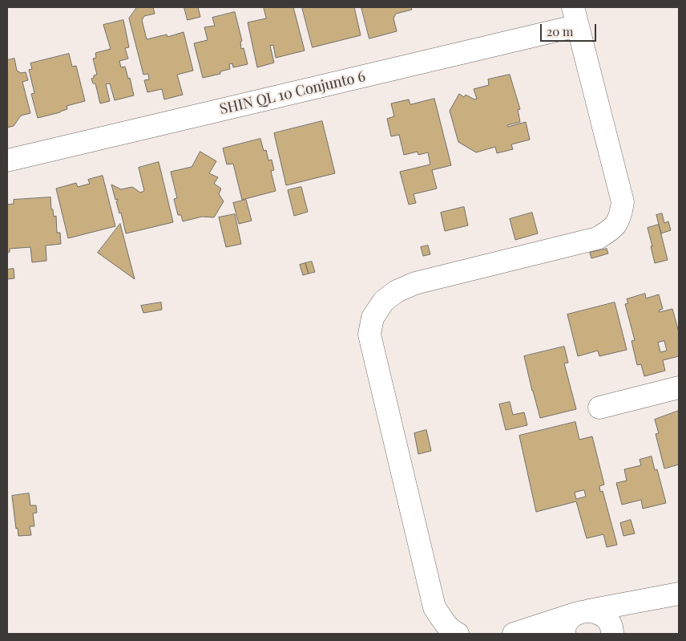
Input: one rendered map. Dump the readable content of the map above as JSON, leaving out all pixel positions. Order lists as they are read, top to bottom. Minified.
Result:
{"streets":{"street":["SHIN QL 10 Conjunto 6"]},"scale_bar":"20 m"}
